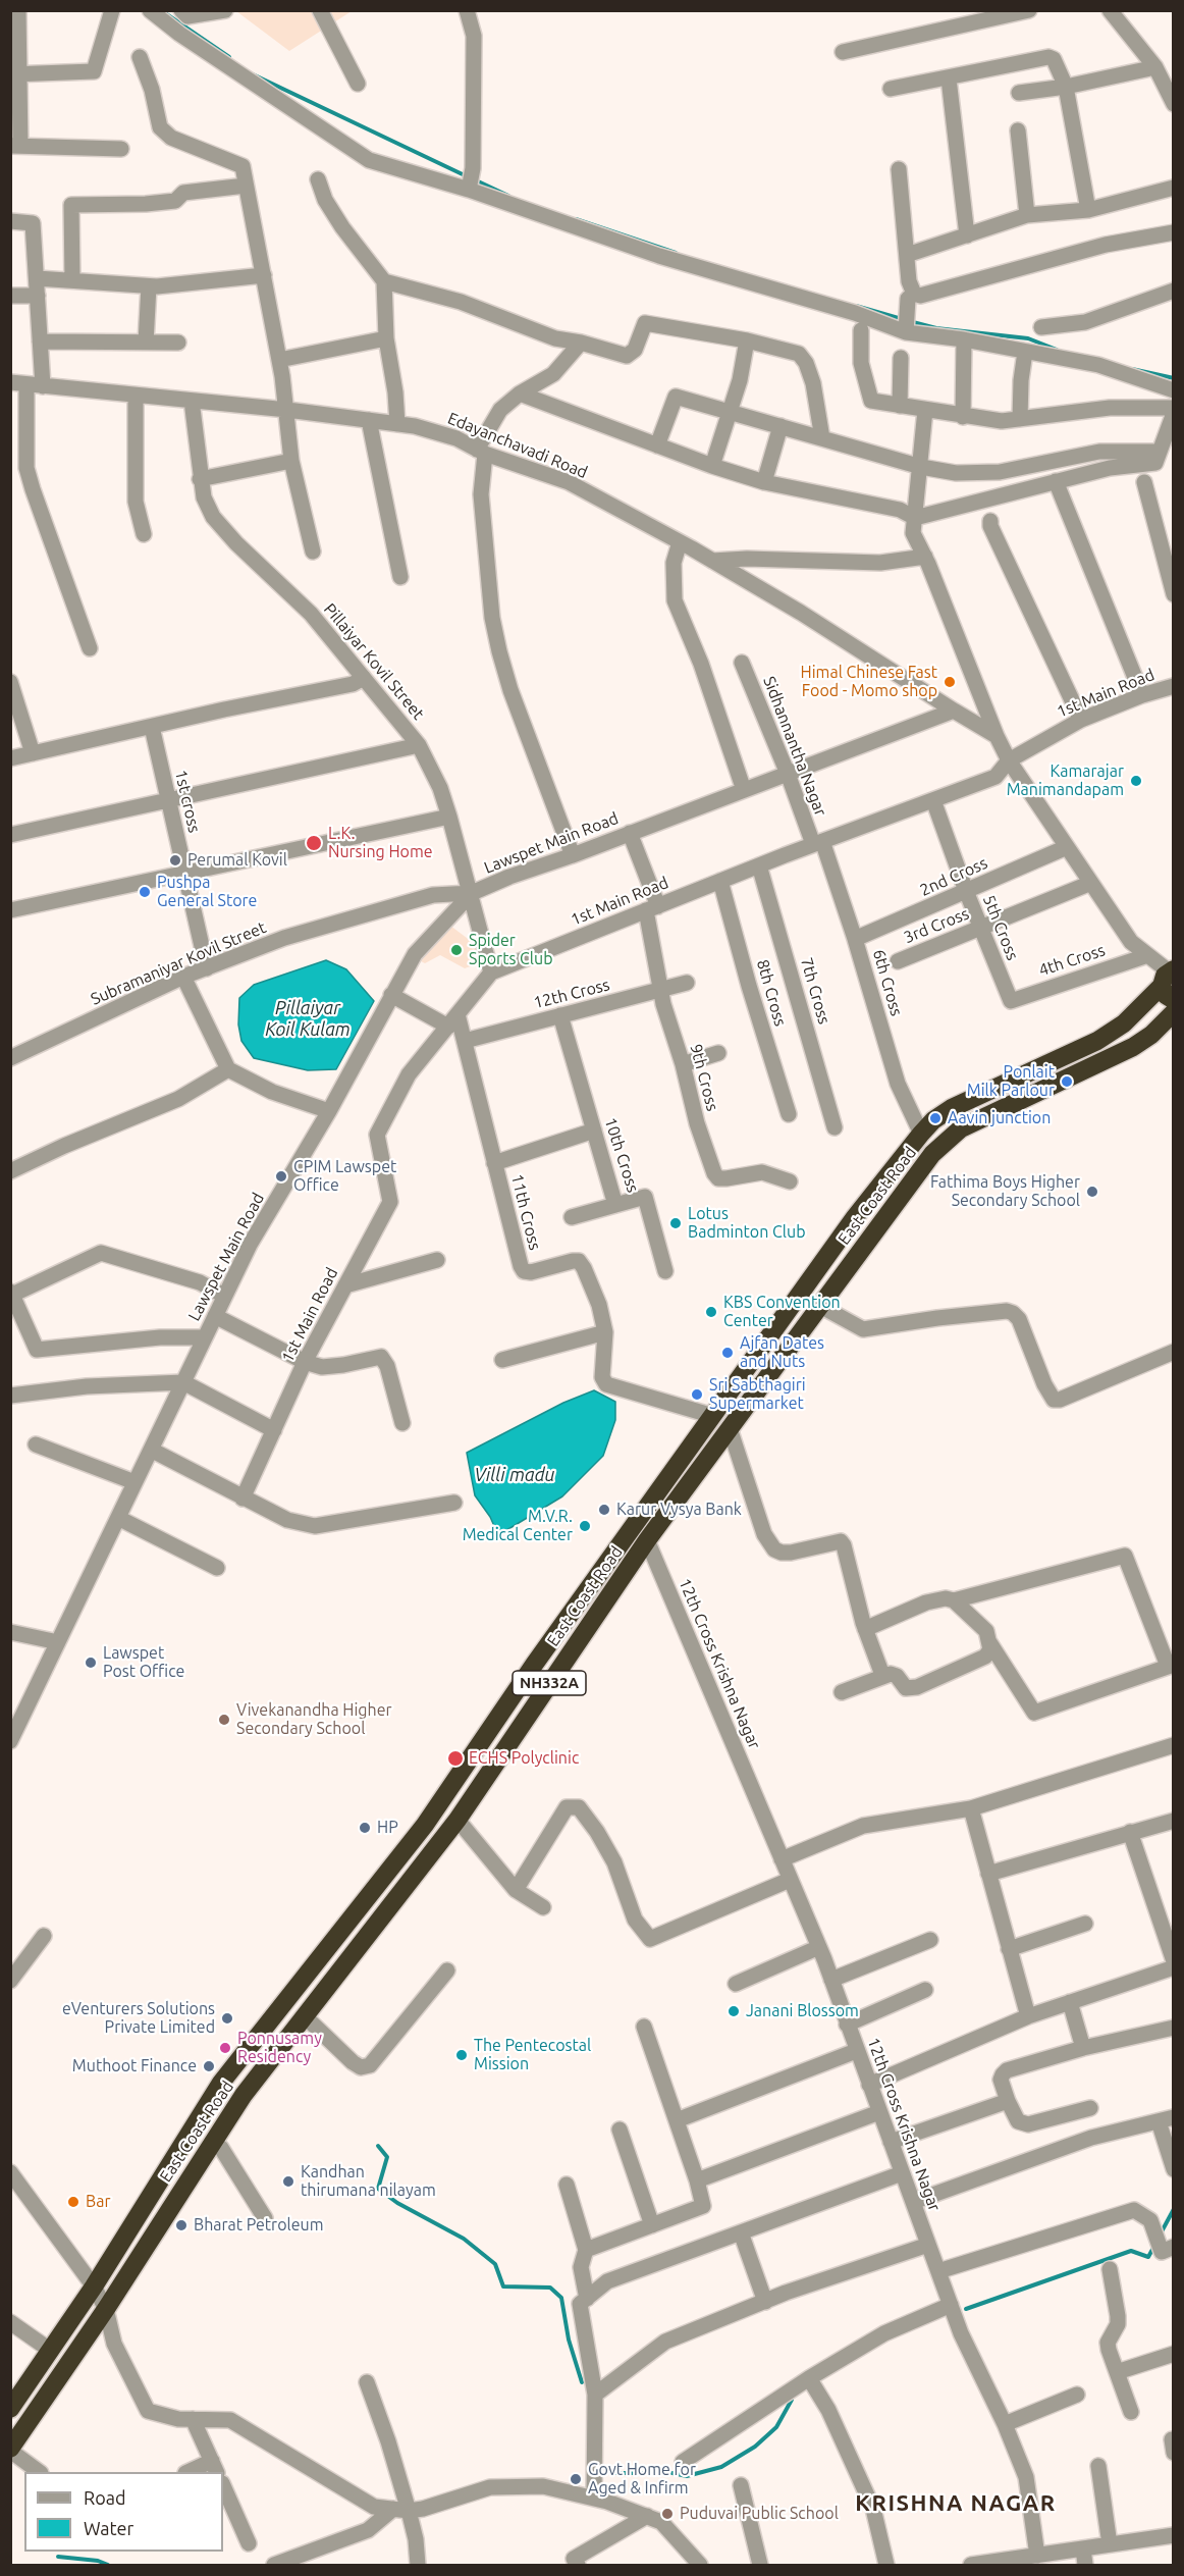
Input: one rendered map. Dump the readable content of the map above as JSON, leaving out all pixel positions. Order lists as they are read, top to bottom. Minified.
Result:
{"streets":{"highway":["East Coast Road","NH332A"],"street":["Edayanchavadi Road","Pillaiyar Kovil Street","1st Main Road","Sidhannantha Nagar","1st cross","Lawspet Main Road","2nd Cross","3rd Cross","5th Cross","4th Cross","Subramaniyar Kovil Street","6th Cross","7th Cross","8th Cross","12th Cross","9th Cross","10th Cross","11th Cross","12th Cross Krishna Nagar"]},"crossings":[["Edayanchavadi Road","Pillaiyar Kovil Street"],["Edayanchavadi Road","Lawspet Main Road"],["Pillaiyar Kovil Street","1st Main Road"],["Pillaiyar Kovil Street","Lawspet Main Road"],["Pillaiyar Kovil Street","Subramaniyar Kovil Street"],["1st Main Road","Sidhannantha Nagar"],["1st Main Road","5th Cross"],["1st Main Road","6th Cross"],["1st Main Road","7th Cross"],["1st Main Road","8th Cross"],["1st Main Road","9th Cross"],["1st Main Road","11th Cross"],["Sidhannantha Nagar","Lawspet Main Road"],["Sidhannantha Nagar","6th Cross"],["1st cross","Subramaniyar Kovil Street"],["Lawspet Main Road","Subramaniyar Kovil Street"],["Lawspet Main Road","9th Cross"],["2nd Cross","5th Cross"],["2nd Cross","6th Cross"],["3rd Cross","5th Cross"],["5th Cross","4th Cross"],["6th Cross","East Coast Road"],["12th Cross","9th Cross"],["12th Cross","10th Cross"],["12th Cross","11th Cross"],["East Coast Road","11th Cross"],["East Coast Road","12th Cross Krishna Nagar"]],"districts":["KRISHNA NAGAR"],"water":["Pillaiyar Koil Kulam","Villi madu"],"places":["Himal Chinese Fast Food - Momo shop","Kamarajar Manimandapam","L.K. Nursing Home","Perumal Kovil","Pushpa General Store","Spider Sports Club","Ponlait Milk Parlour","Aavin junction","CPIM Lawspet Office","Fathima Boys Higher Secondary School","Lotus Badminton Club","KBS Convention Center","Ajfan Dates and Nuts","Sri Sabthagiri Supermarket","Karur Vysya Bank","M.V.R. Medical Center","Lawspet Post Office","Vivekanandha Higher Secondary School","ECHS Polyclinic","HP","Janani Blossom","eVenturers Solutions Private Limited","Ponnusamy Residency","The Pentecostal Mission","Muthoot Finance","Kandhan thirumana nilayam","Bar","Bharat Petroleum","Govt Home for Aged & Infirm","Puduvai Public School"],"legend":["Road","Water"]}
